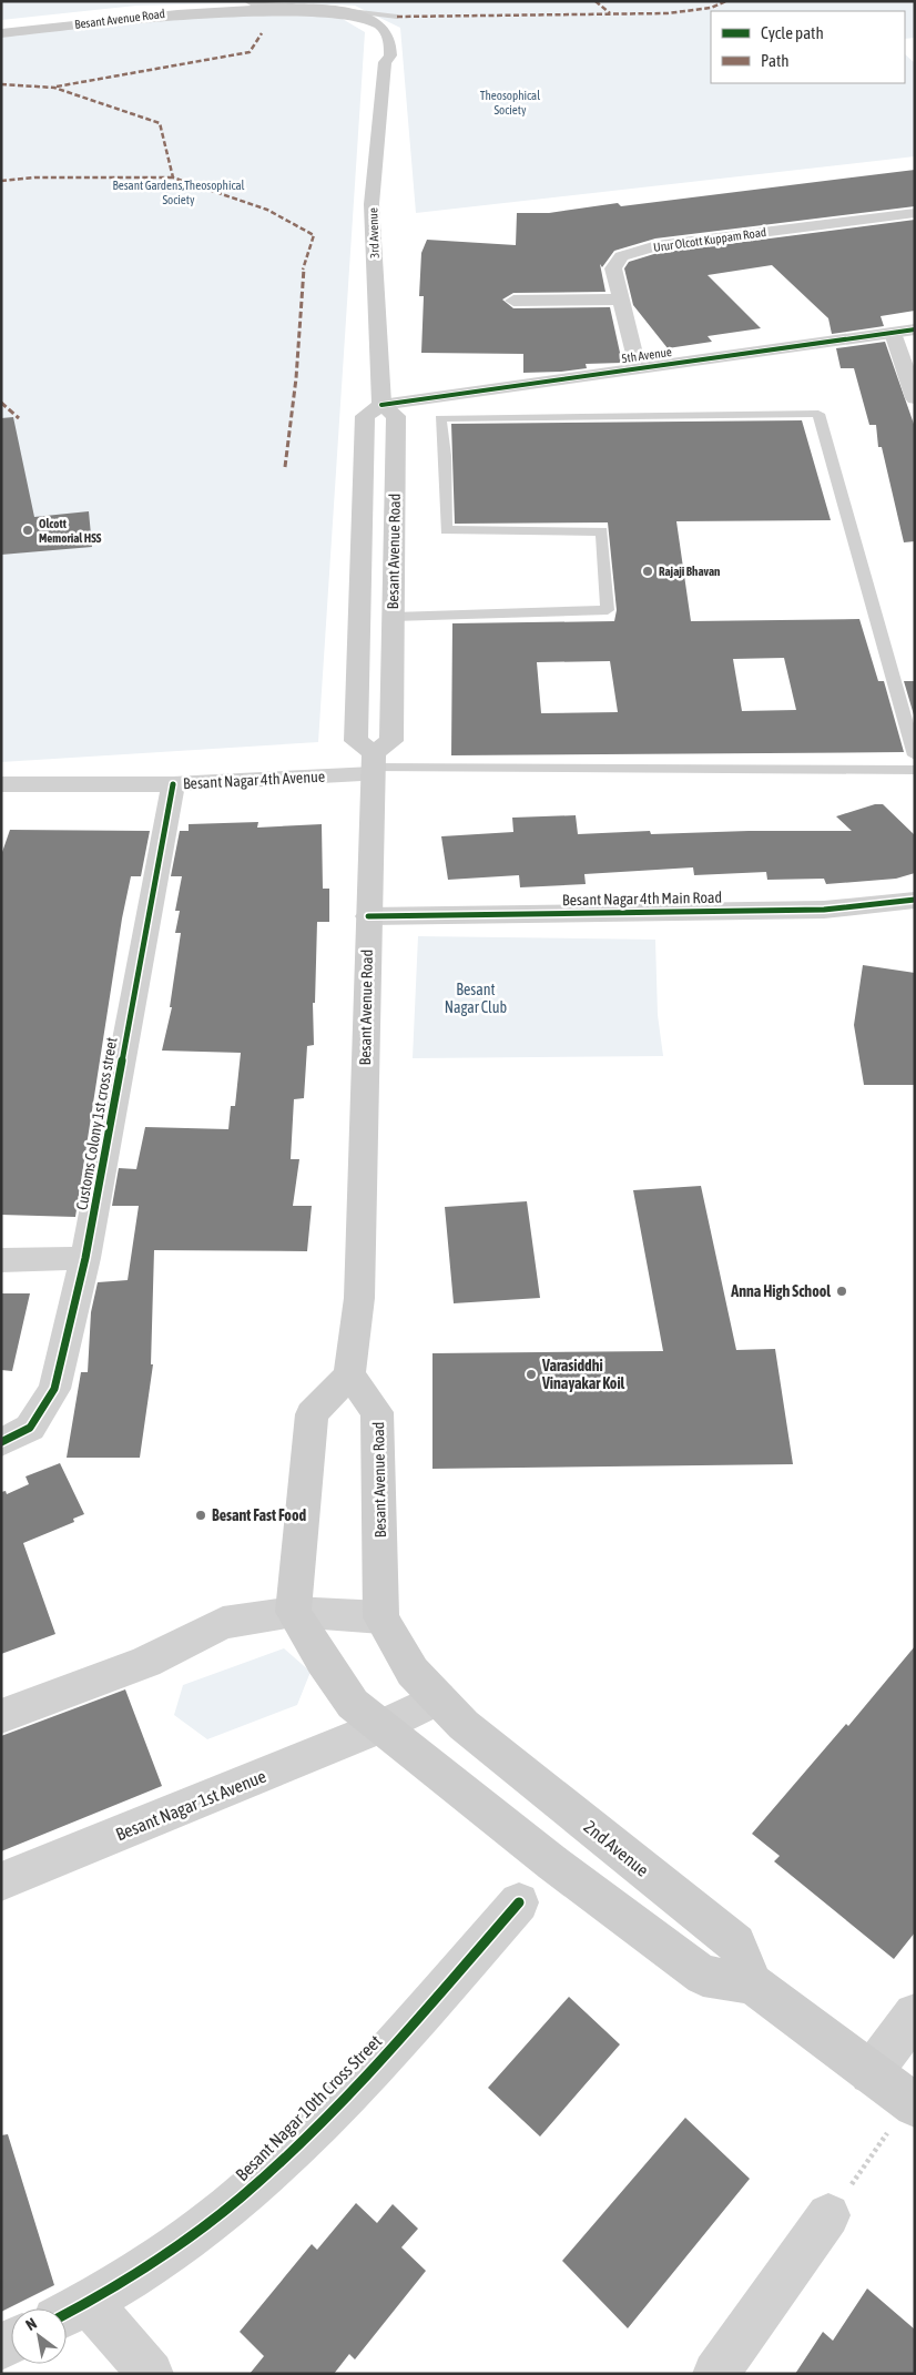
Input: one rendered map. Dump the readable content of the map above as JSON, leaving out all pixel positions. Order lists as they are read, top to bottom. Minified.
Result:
{"streets":{"main road":["Besant Avenue Road","3rd Avenue","2nd Avenue"],"street":["Urur Olcott Kuppam Road","5th Avenue","Besant Nagar 4th Avenue","Besant Nagar 4th Main Road","Customs Colony 1st cross street","Besant Nagar 1st Avenue","Besant Nagar 10th Cross Street"]},"crossings":[["Besant Avenue Road","3rd Avenue"],["Besant Avenue Road","5th Avenue"],["Besant Avenue Road","Besant Nagar 4th Avenue"],["Besant Avenue Road","Besant Nagar 4th Main Road"],["Besant Avenue Road","2nd Avenue"],["3rd Avenue","5th Avenue"],["Urur Olcott Kuppam Road","5th Avenue"],["Besant Nagar 4th Avenue","Customs Colony 1st cross street"],["Besant Nagar 1st Avenue","2nd Avenue"]],"parks":["Theosophical Society","Besant Gardens,Theosophical Society","Besant Nagar Club"],"places":["Olcott Memorial HSS","Rajaji Bhavan","Anna High School","Varasiddhi Vinayakar Koil","Besant Fast Food"],"legend":["Cycle path","Path"],"north":"top left"}
